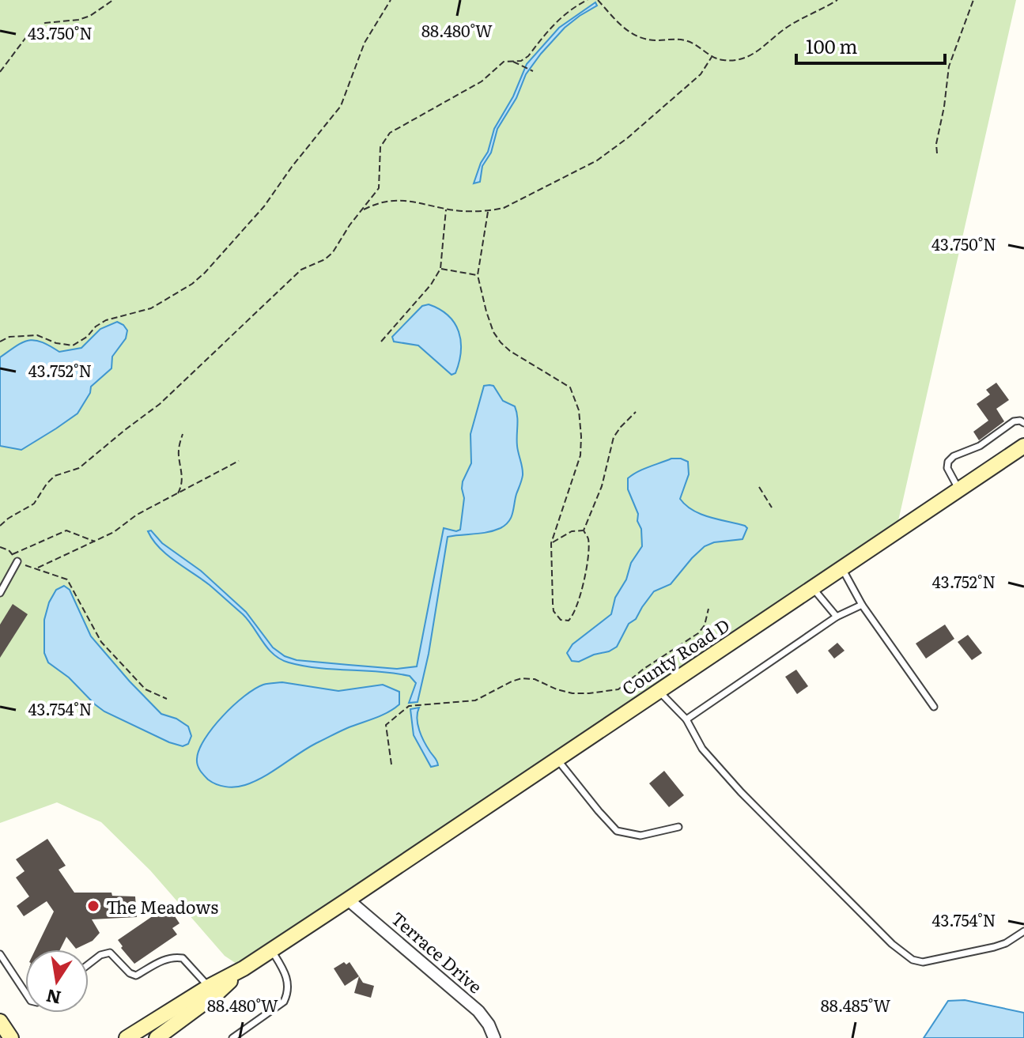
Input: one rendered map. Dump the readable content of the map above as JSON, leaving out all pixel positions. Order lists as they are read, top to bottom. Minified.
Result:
{"streets":{"main road":["County Road D"],"street":["Terrace Drive"]},"crossings":[["County Road D","Terrace Drive"]],"places":["The Meadows"],"scale_bar":"100 m","north":"bottom","coordinates":["88.480°W","43.750°N","43.752°N","43.754°N","88.485°W"]}
